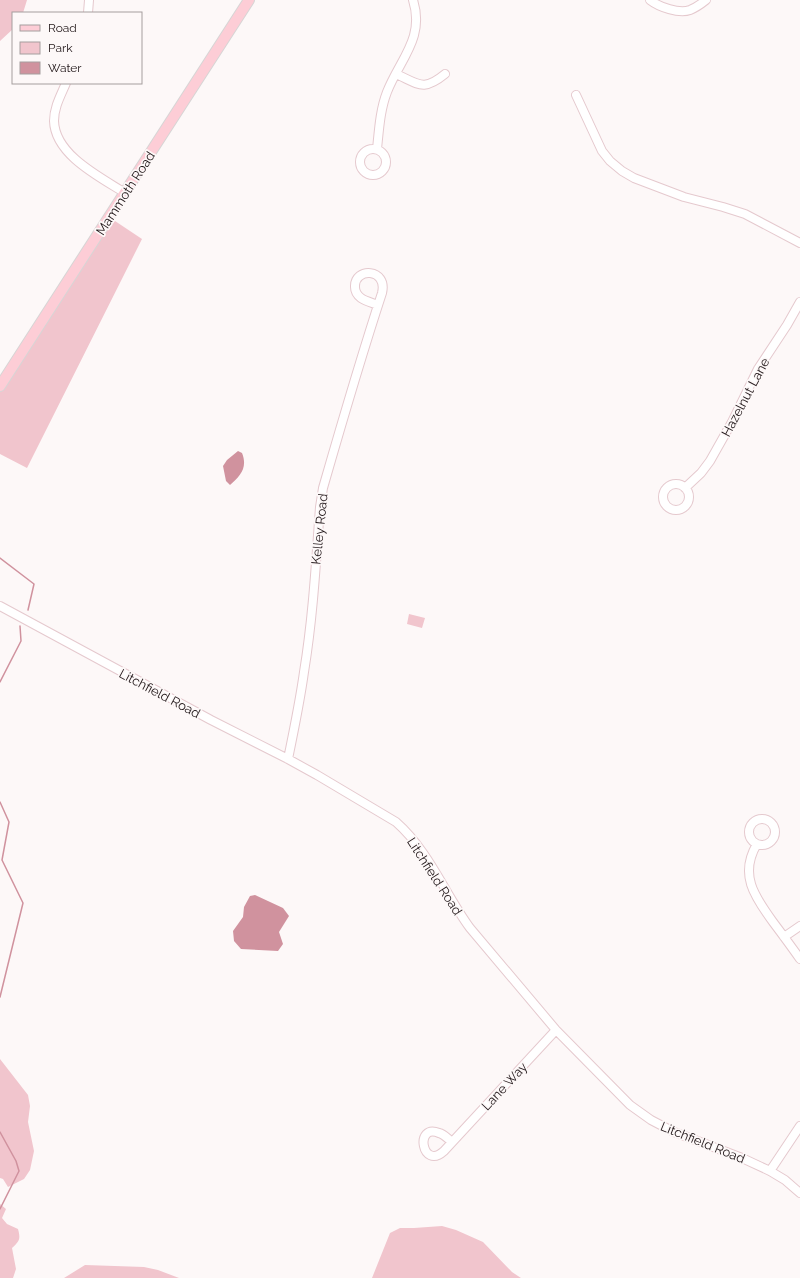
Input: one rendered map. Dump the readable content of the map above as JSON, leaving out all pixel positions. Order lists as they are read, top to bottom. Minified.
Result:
{"streets":{"main road":["Mammoth Road"],"street":["Hazelnut Lane","Kelley Road","Litchfield Road","Lane Way"]},"crossings":[["Kelley Road","Litchfield Road"],["Litchfield Road","Lane Way"]],"legend":["Road","Park","Water"]}
